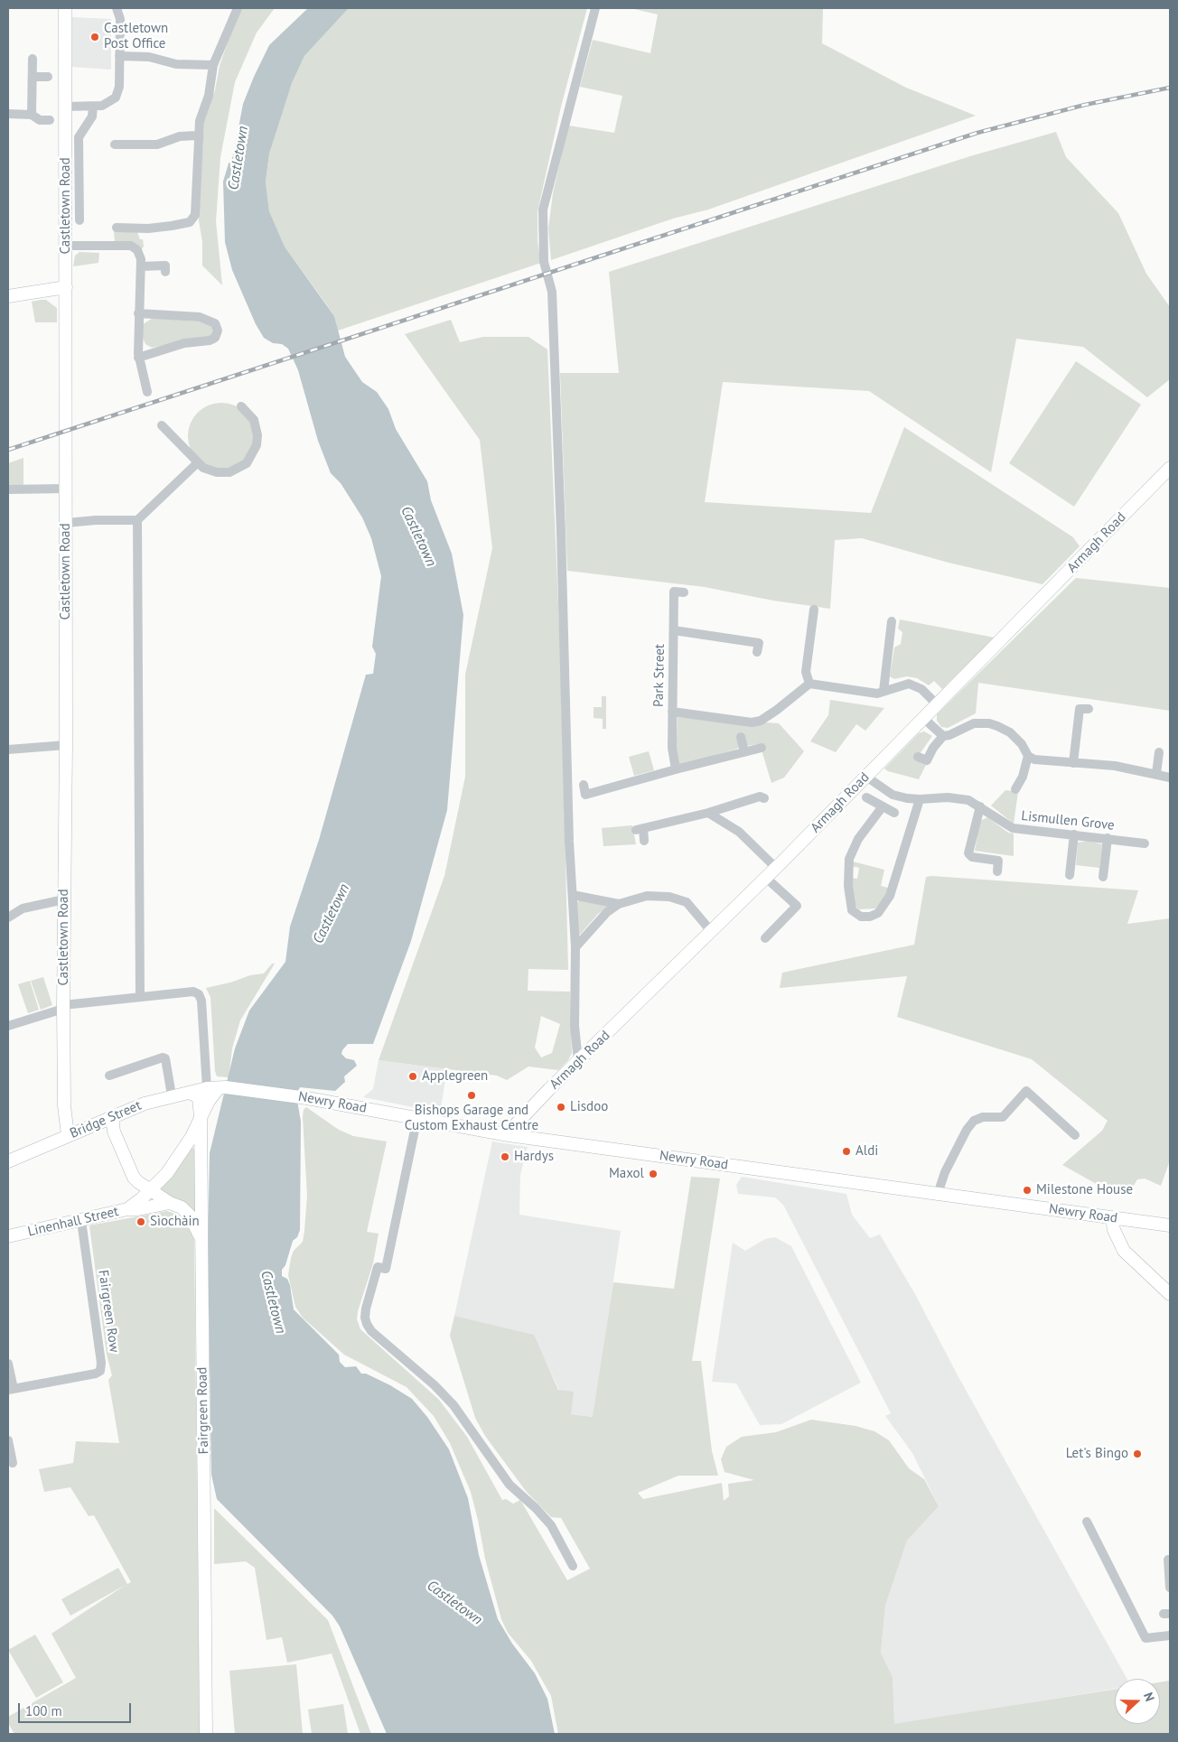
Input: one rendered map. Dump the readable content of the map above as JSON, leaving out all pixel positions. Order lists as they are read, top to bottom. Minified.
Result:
{"streets":{"main road":["Castletown Road","Armagh Road","Newry Road","Bridge Street","Linenhall Street","Fairgreen Road"],"street":["Park Street","Lismullen Grove","Fairgreen Row"]},"crossings":[["Castletown Road","Bridge Street"],["Armagh Road","Lismullen Grove"],["Armagh Road","Newry Road"],["Newry Road","Bridge Street"],["Bridge Street","Fairgreen Road"],["Linenhall Street","Fairgreen Row"],["Linenhall Street","Fairgreen Road"]],"water":["Castletown"],"places":["Castletown Post Office","Applegreen","Bishops Garage and Custom Exhaust Centre","Lisdoo","Aldi","Hardys","Maxol","Milestone House","Sìochàin","Let's Bingo"],"scale_bar":"100 m","north":"right"}
